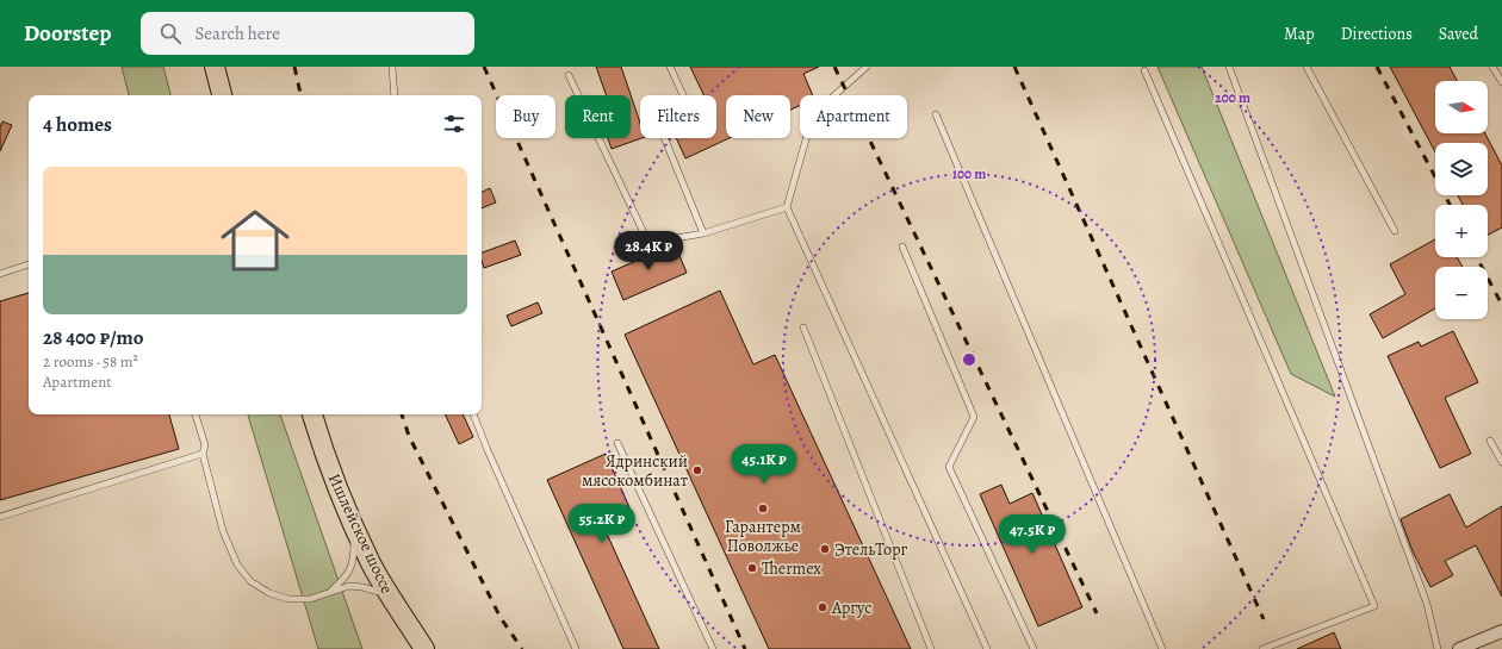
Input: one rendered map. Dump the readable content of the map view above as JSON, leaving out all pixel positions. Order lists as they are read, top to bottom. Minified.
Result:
{"streets":{"main road":["Ишлейское шоссе"]},"places":["Ядринский мясокомбинат","Гарантерм Поволжье","ЭтельТорг","Thermex","Аргус"],"north":"right","page":{"header":"Doorstep","search":"Search here","nav":["Map","Directions","Saved"],"map_buttons":["+","−"],"chip":["Buy","Rent","Filters","New","Apartment"],"heading":"4 homes","list":[{"name":"28 400 ₽/mo","note":"2 rooms · 58 m² · Apartment"}],"price":["28.4K ₽","45.1K ₽","55.2K ₽","47.5K ₽"]},"rings":["200 m","100 m"]}
